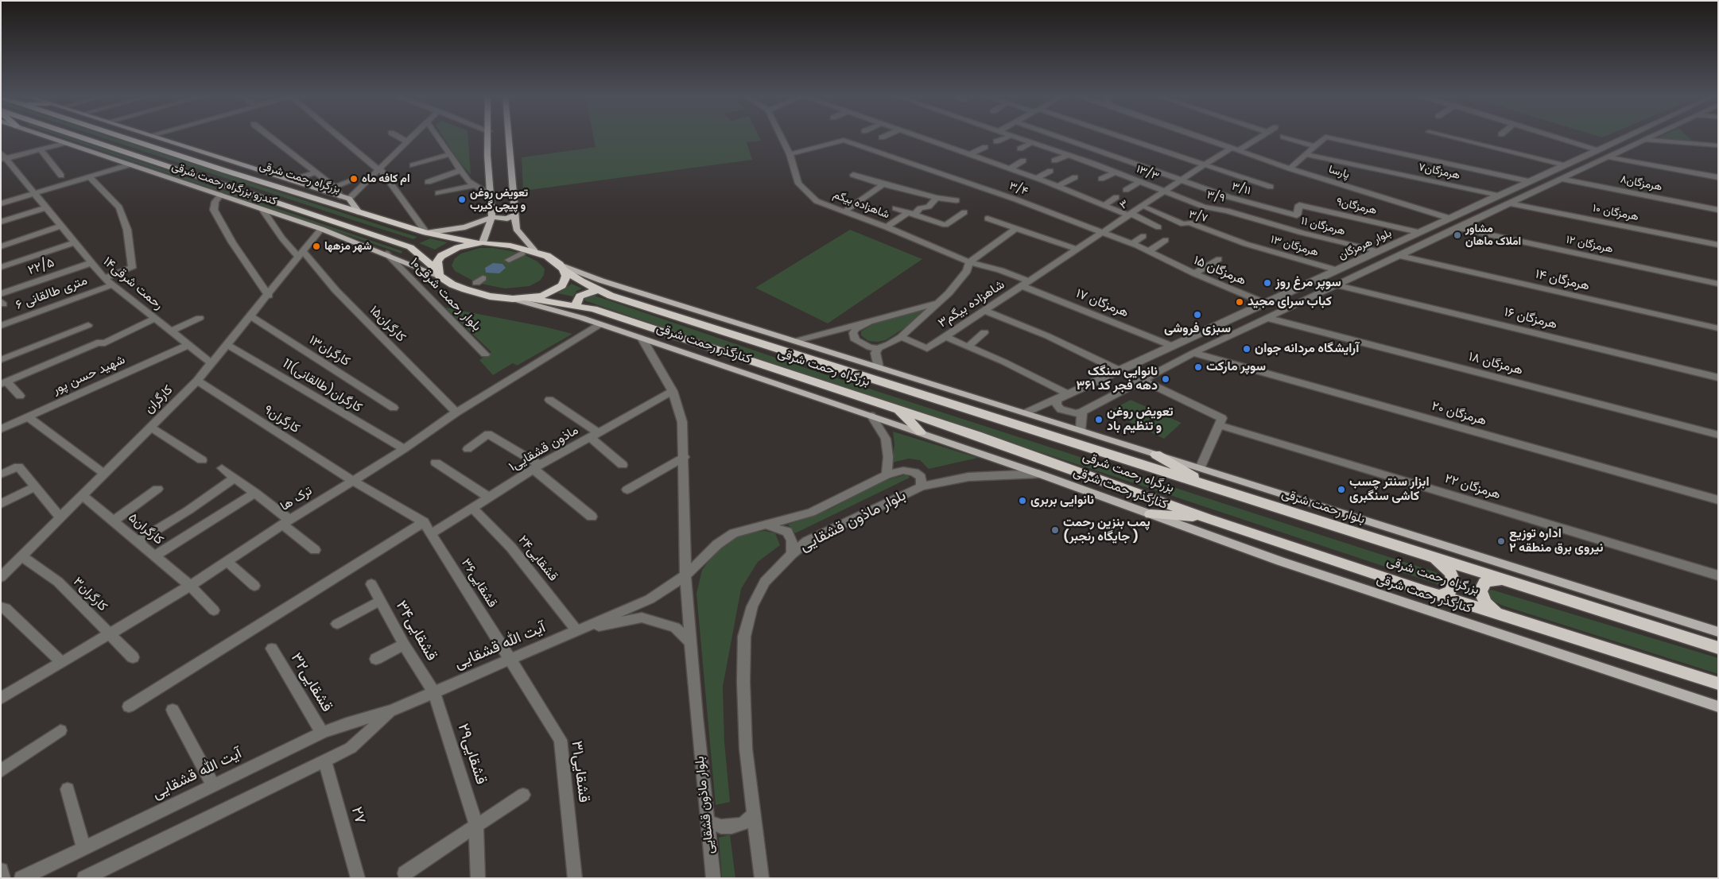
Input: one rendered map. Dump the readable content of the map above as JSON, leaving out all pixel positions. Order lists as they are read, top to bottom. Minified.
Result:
{"streets":{"highway":["بزرگراه رحمت شرقی","بلوار رحمت شرقی"],"main road":["کندرو بزرگراه رحمت شرقی","کنارگذر رحمت شرقی"],"street":["هرمزگان۷","پارسا","۱۳/۳","هرمزگان۸","۳/۴","۳/۱۱","۳/۹","شاهزاده بیگم","۳","هرمزگان۹","هرمزگان ۱۰","۳/۷","هرمزگان ۱۱","بلوار هرمزگان","هرمزگان ۱۲","هرمزگان ۱۳","۲۲/۵","هرمزگان ۱۵","هرمزگان ۱۴","۱۴رحمت شرقی","۶ متری طالقانی","۱۰بلوار رحمت شرقی","هرمزگان ۱۷","۳شاهزاده بیگم","هرمزگان ۱۶","۱۵کارگران","کارگران۱۳","هرمزگان ۱۸","شهید حسن پور","11کارگران(طالقانی)","کارگران","هرمزگان ۲۰","کارگران۹","ماذون قشقایی۱","هرمزگان ۲۲","ترک ها","بلوار ماذون قشقایی","کارگران۵","قشقایی۲۴","قشقایی۳۶","کارگران۳","قشقایی۳۴","آیت الله قشقایی","قشقایی۳۲","قشقایی۲۹","۳۱قشقایی","۲۷"]},"crossings":[["هرمزگان۷","بلوار هرمزگان"],["پارسا","۳"],["پارسا","بلوار هرمزگان"],["۱۳/۳","۳/۹"],["۱۳/۳","۳"],["بزرگراه رحمت شرقی","بلوار رحمت شرقی"],["هرمزگان۸","بلوار هرمزگان"],["کندرو بزرگراه رحمت شرقی","۱۰بلوار رحمت شرقی"],["کندرو بزرگراه رحمت شرقی","۱۵کارگران"],["کندرو بزرگراه رحمت شرقی","کارگران"],["۳/۴","شاهزاده بیگم"],["۳/۴","۳"],["۳/۴","هرمزگان ۱۵"],["۳/۱۱","۳"],["۳/۱۱","هرمزگان۹"],["۳/۹","۳"],["۳/۹","هرمزگان ۱۱"],["شاهزاده بیگم","۳"],["شاهزاده بیگم","هرمزگان ۱۷"],["شاهزاده بیگم","۳شاهزاده بیگم"],["۳","هرمزگان ۱۷"],["۳","۳شاهزاده بیگم"],["هرمزگان۹","بلوار هرمزگان"],["هرمزگان ۱۰","بلوار هرمزگان"],["۳/۷","هرمزگان ۱۳"],["هرمزگان ۱۱","بلوار هرمزگان"],["بلوار هرمزگان","هرمزگان ۱۲"],["بلوار هرمزگان","هرمزگان ۱۳"],["بلوار هرمزگان","هرمزگان ۱۵"],["بلوار هرمزگان","هرمزگان ۱۴"],["بلوار هرمزگان","هرمزگان ۱۷"],["بلوار هرمزگان","هرمزگان ۱۶"],["بلوار هرمزگان","هرمزگان ۱۸"],["بلوار هرمزگان","هرمزگان ۲۰"],["بلوار هرمزگان","هرمزگان ۲۲"],["۲۲/۵","۱۴رحمت شرقی"],["۱۴رحمت شرقی","۶ متری طالقانی"],["۱۴رحمت شرقی","شهید حسن پور"],["۱۴رحمت شرقی","کارگران"],["هرمزگان ۱۷","۳شاهزاده بیگم"],["۱۵کارگران","کارگران"],["۱۵کارگران","ترک ها"],["کنارگذر رحمت شرقی","ترک ها"],["کنارگذر رحمت شرقی","بلوار ماذون قشقایی"],["کارگران۱۳","کارگران"],["11کارگران(طالقانی)","کارگران"],["11کارگران(طالقانی)","ترک ها"],["کارگران","کارگران۹"],["کارگران","کارگران۵"],["کارگران","کارگران۳"],["کارگران۹","ترک ها"],["کارگران۹","قشقایی۳۶"],["ماذون قشقایی۱","بلوار ماذون قشقایی"],["ماذون قشقایی۱","قشقایی۲۴"],["ماذون قشقایی۱","قشقایی۳۶"],["ترک ها","کارگران۵"],["ترک ها","کارگران۳"],["قشقایی۲۴","آیت الله قشقایی"],["قشقایی۳۶","آیت الله قشقایی"],["قشقایی۳۶","۳۱قشقایی"],["قشقایی۳۴","آیت الله قشقایی"],["قشقایی۳۴","قشقایی۲۹"],["آیت الله قشقایی","قشقایی۳۲"],["آیت الله قشقایی","قشقایی۲۹"],["آیت الله قشقایی","۳۱قشقایی"],["آیت الله قشقایی","۲۷"]],"places":["ام کافه ماه","تعویض روغن و پیچی گیرب","مشاور املاک ماهان","شهر مزهها","سوپر مرغ روز","کباب سرای مجید","سبزی فروشی","آرایشگاه مردانه جوان","سوپر مارکت","نانوایی سنگک دهه فجر کد ۳۶۱","تعویض روغن و تنظیم باد","ابزار سنتر چسب کاشی سنگبری","نانوایی بربری","پمپ بنزین رحمت (جایگاه رنجبر )","اداره توزیع نیروی برق منطقه ۲"]}
